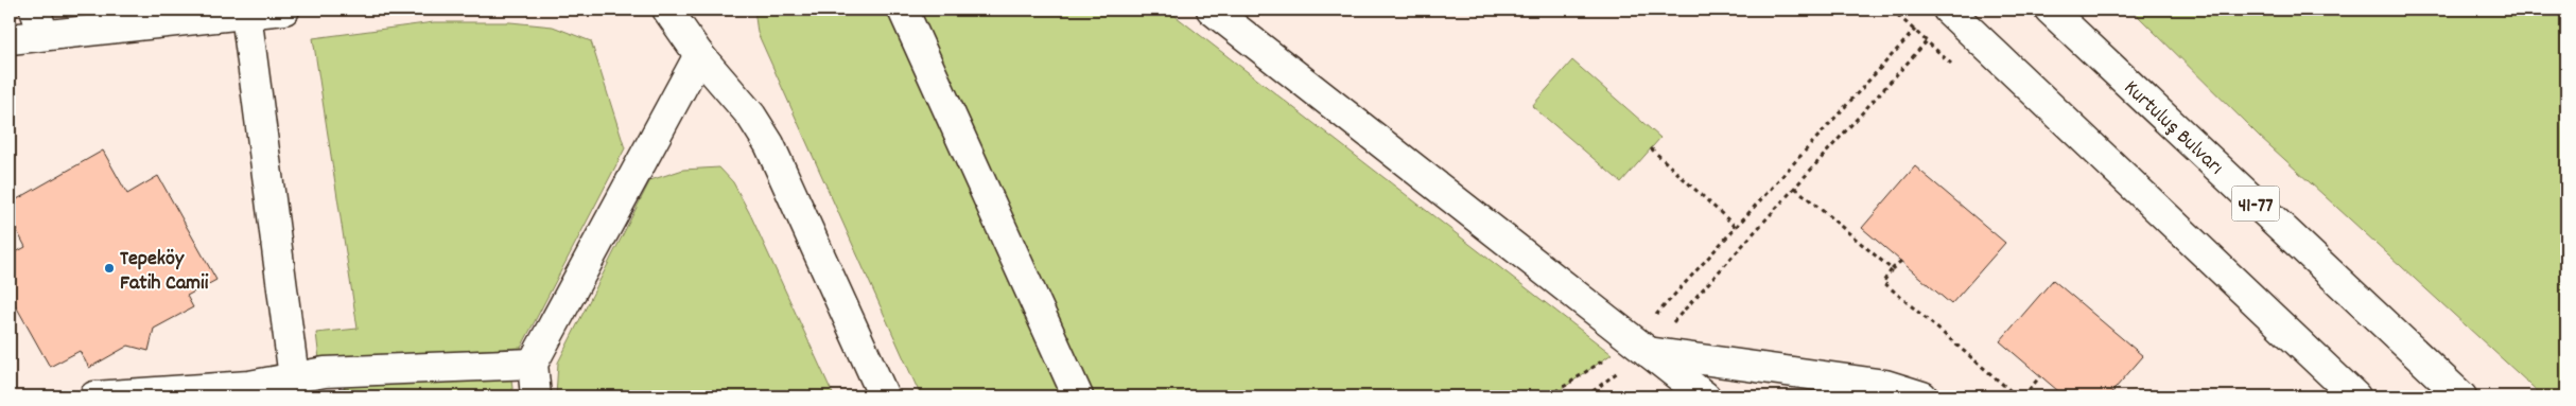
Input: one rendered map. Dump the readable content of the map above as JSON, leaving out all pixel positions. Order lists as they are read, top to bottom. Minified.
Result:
{"streets":{"main road":["Kurtuluş Bulvarı","41-77"]},"places":["Tepeköy Fatih Camii"]}
